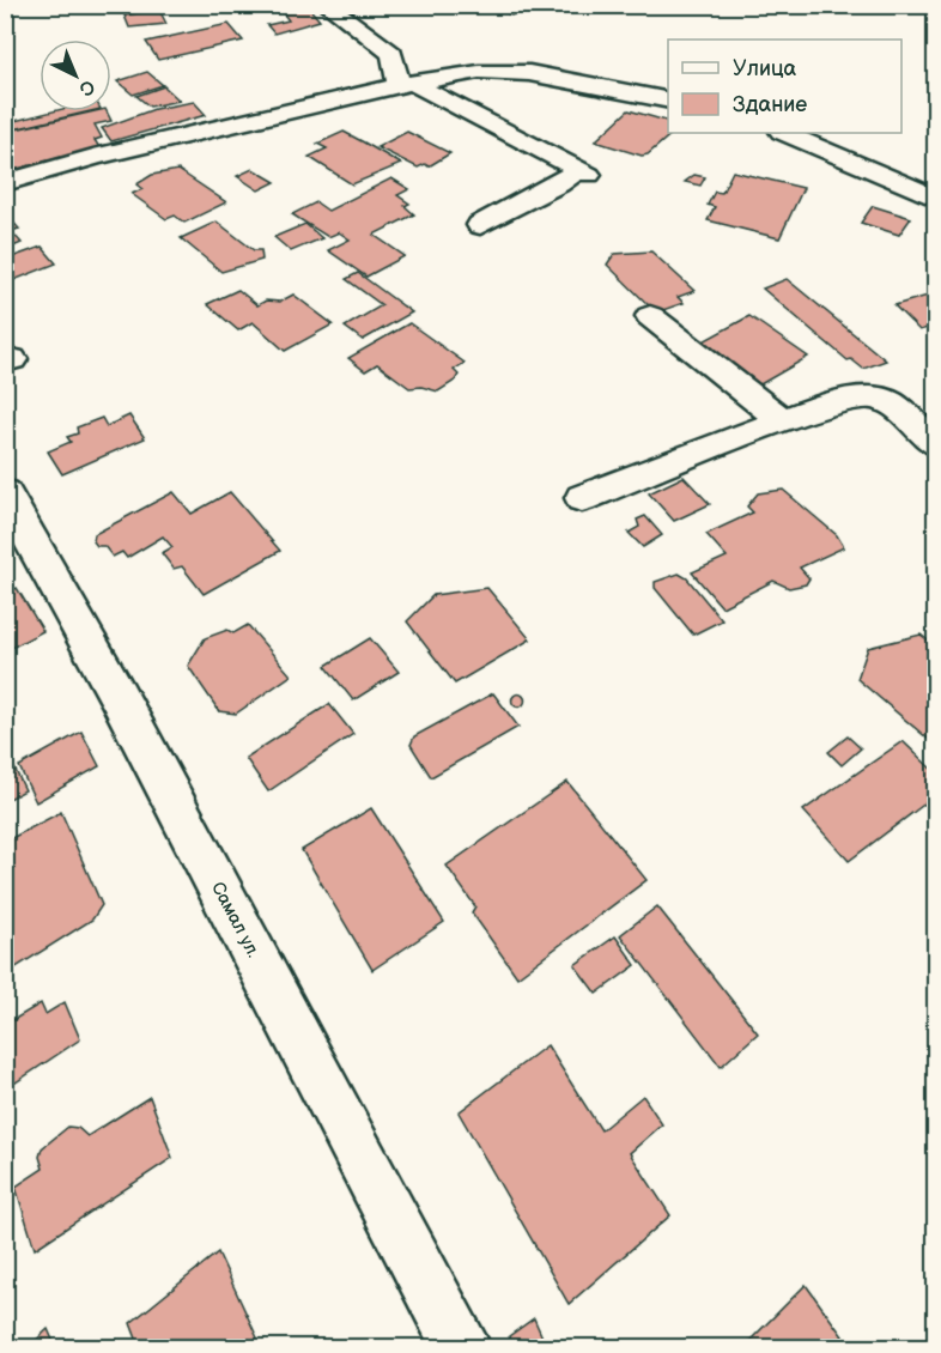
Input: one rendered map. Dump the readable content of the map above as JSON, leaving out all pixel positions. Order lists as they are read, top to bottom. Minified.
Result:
{"streets":{"street":["Самал ул."]},"legend":["Улица","Здание"],"north":"bottom right"}
